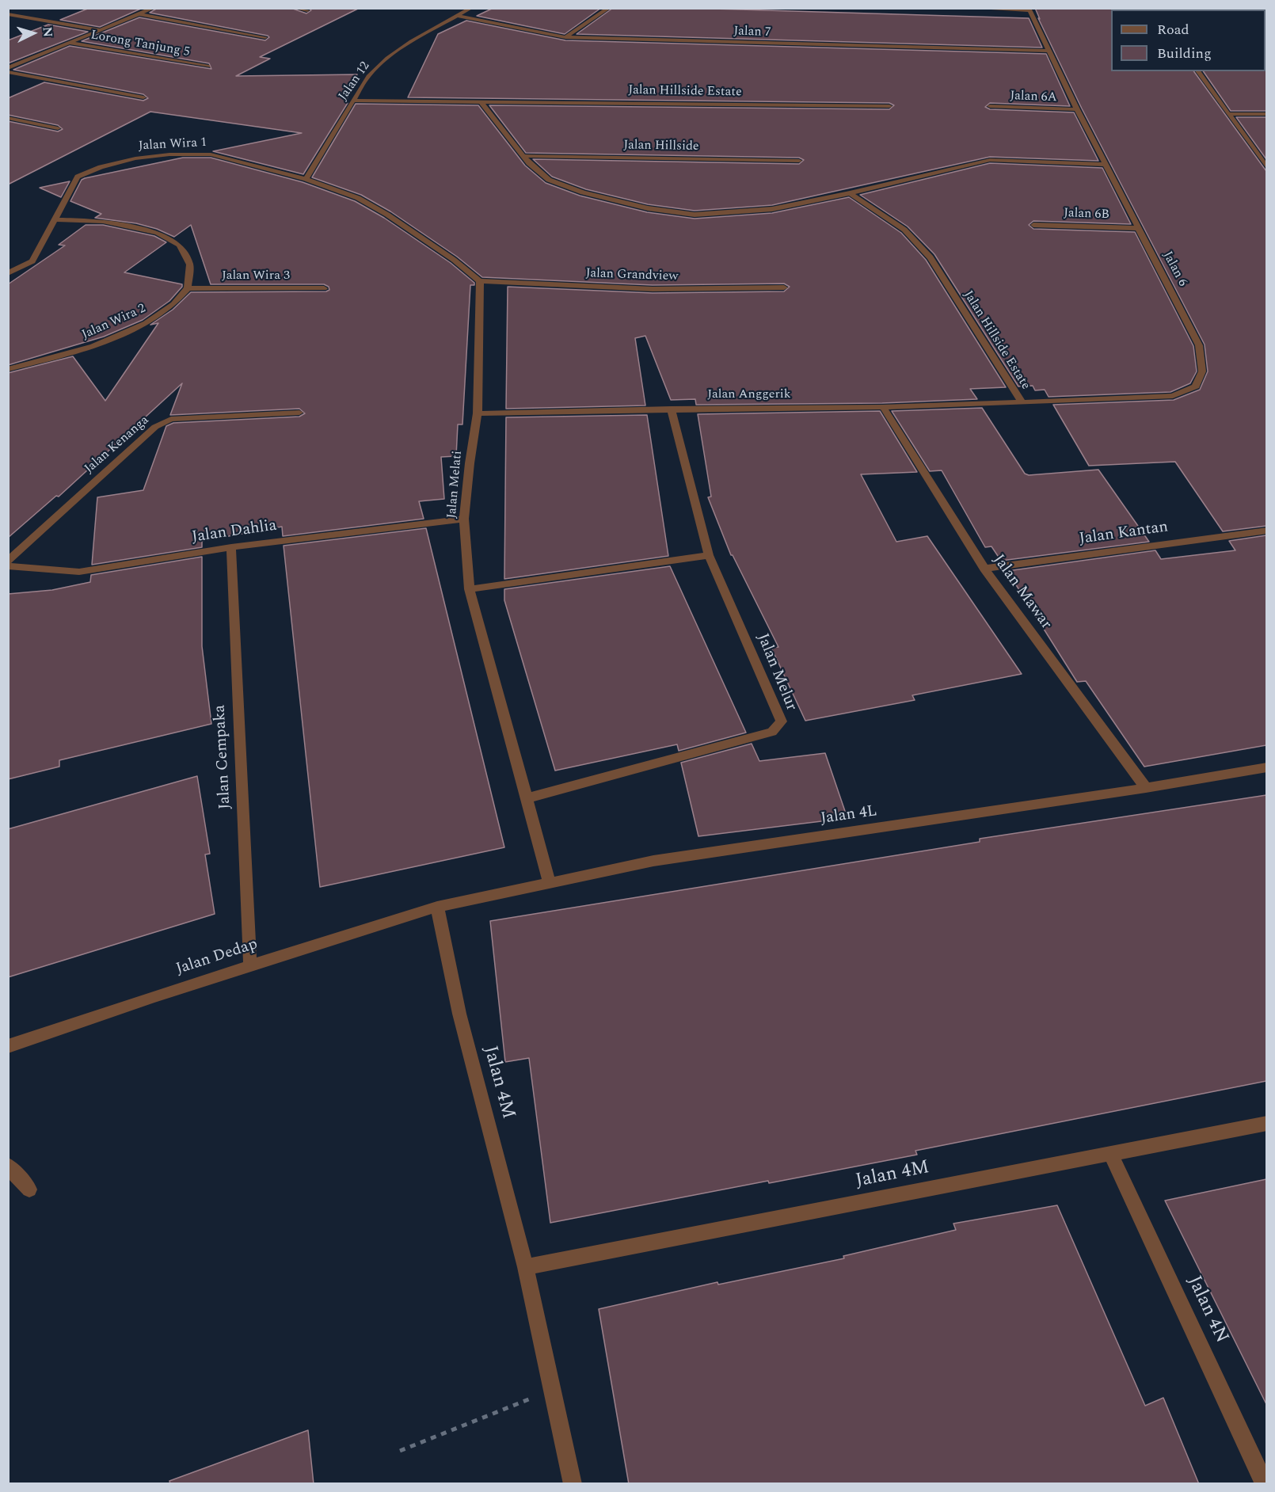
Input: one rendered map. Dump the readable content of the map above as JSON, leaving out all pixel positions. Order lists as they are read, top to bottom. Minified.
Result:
{"streets":{"street":["Jalan 7","Lorong Tanjung 5","Jalan 12","Jalan Hillside Estate","Jalan 6A","Jalan Wira 1","Jalan Hillside","Jalan 6B","Jalan 6","Jalan Grandview","Jalan Wira 3","Jalan Wira 2","Jalan Anggerik","Jalan Kenanga","Jalan Melati","Jalan Dahlia","Jalan Kantan","Jalan Mawar","Jalan Melur","Jalan Cempaka","Jalan 4L","Jalan Dedap","Jalan 4M","Jalan 4N"]},"crossings":[["Jalan 7","Jalan 12"],["Jalan 7","Jalan 6"],["Jalan 12","Jalan Hillside Estate"],["Jalan 12","Jalan Wira 1"],["Jalan Hillside Estate","Jalan 6"],["Jalan Hillside Estate","Jalan Anggerik"],["Jalan 6A","Jalan 6"],["Jalan 6B","Jalan 6"],["Jalan 6","Jalan Anggerik"],["Jalan Grandview","Jalan Melati"],["Jalan Wira 3","Jalan Wira 2"],["Jalan Anggerik","Jalan Melati"],["Jalan Anggerik","Jalan Mawar"],["Jalan Anggerik","Jalan Melur"],["Jalan Melati","Jalan Dahlia"],["Jalan Melati","Jalan Melur"],["Jalan Melati","Jalan 4L"],["Jalan Dahlia","Jalan Cempaka"],["Jalan Kantan","Jalan Mawar"],["Jalan Mawar","Jalan 4L"],["Jalan Cempaka","Jalan Dedap"],["Jalan 4L","Jalan Dedap"],["Jalan 4L","Jalan 4M"],["Jalan Dedap","Jalan 4M"],["Jalan 4M","Jalan 4N"]],"legend":["Road","Building"],"north":"right"}
